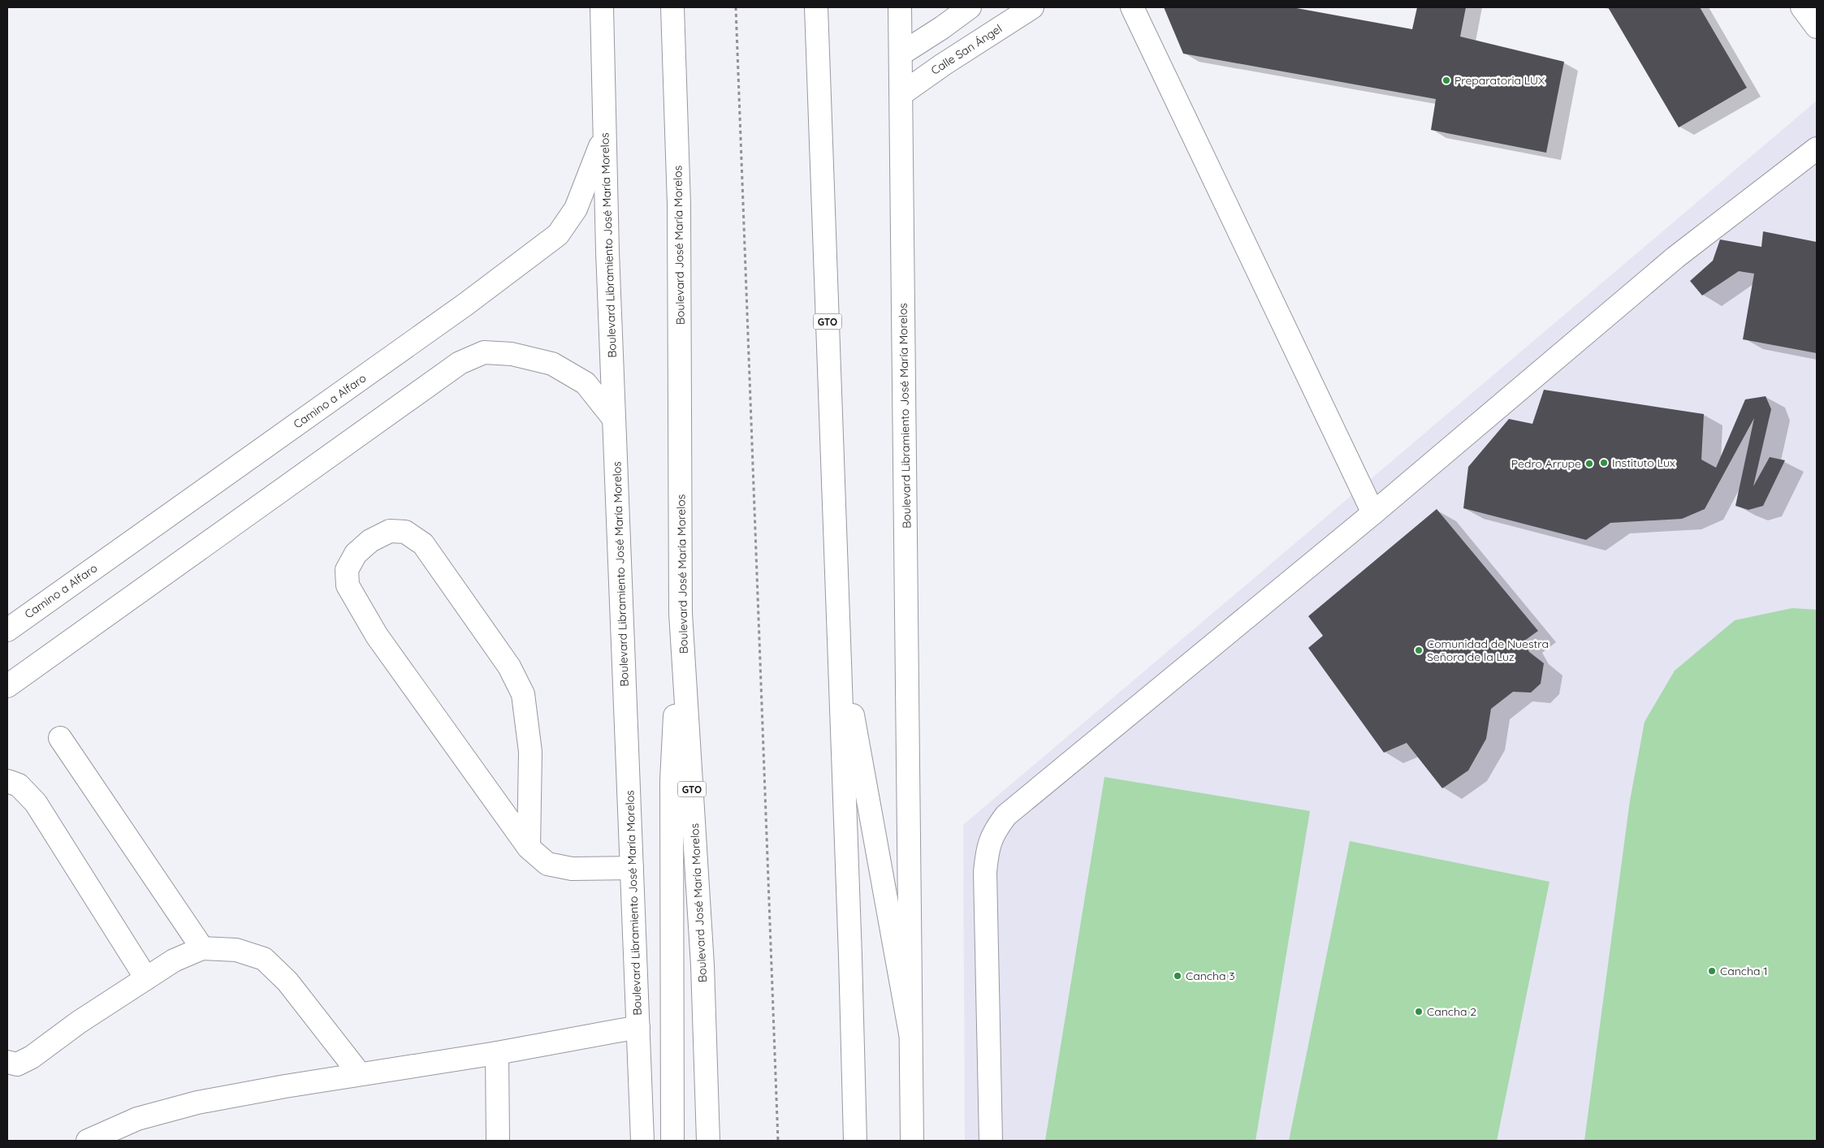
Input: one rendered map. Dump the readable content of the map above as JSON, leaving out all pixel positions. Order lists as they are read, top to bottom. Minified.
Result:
{"streets":{"street":["Calle San Ángel","Boulevard Libramiento José María Morelos","Boulevard José María Morelos","GTO","Camino a Alfaro"]},"crossings":[["Calle San Ángel","Boulevard Libramiento José María Morelos"],["Boulevard Libramiento José María Morelos","Camino a Alfaro"]],"places":["Preparatoria LUX","Instituto Lux","Pedro Arrupe","Comunidad de Nuestra Señora de la Luz","Cancha 1","Cancha 3","Cancha 2"]}
